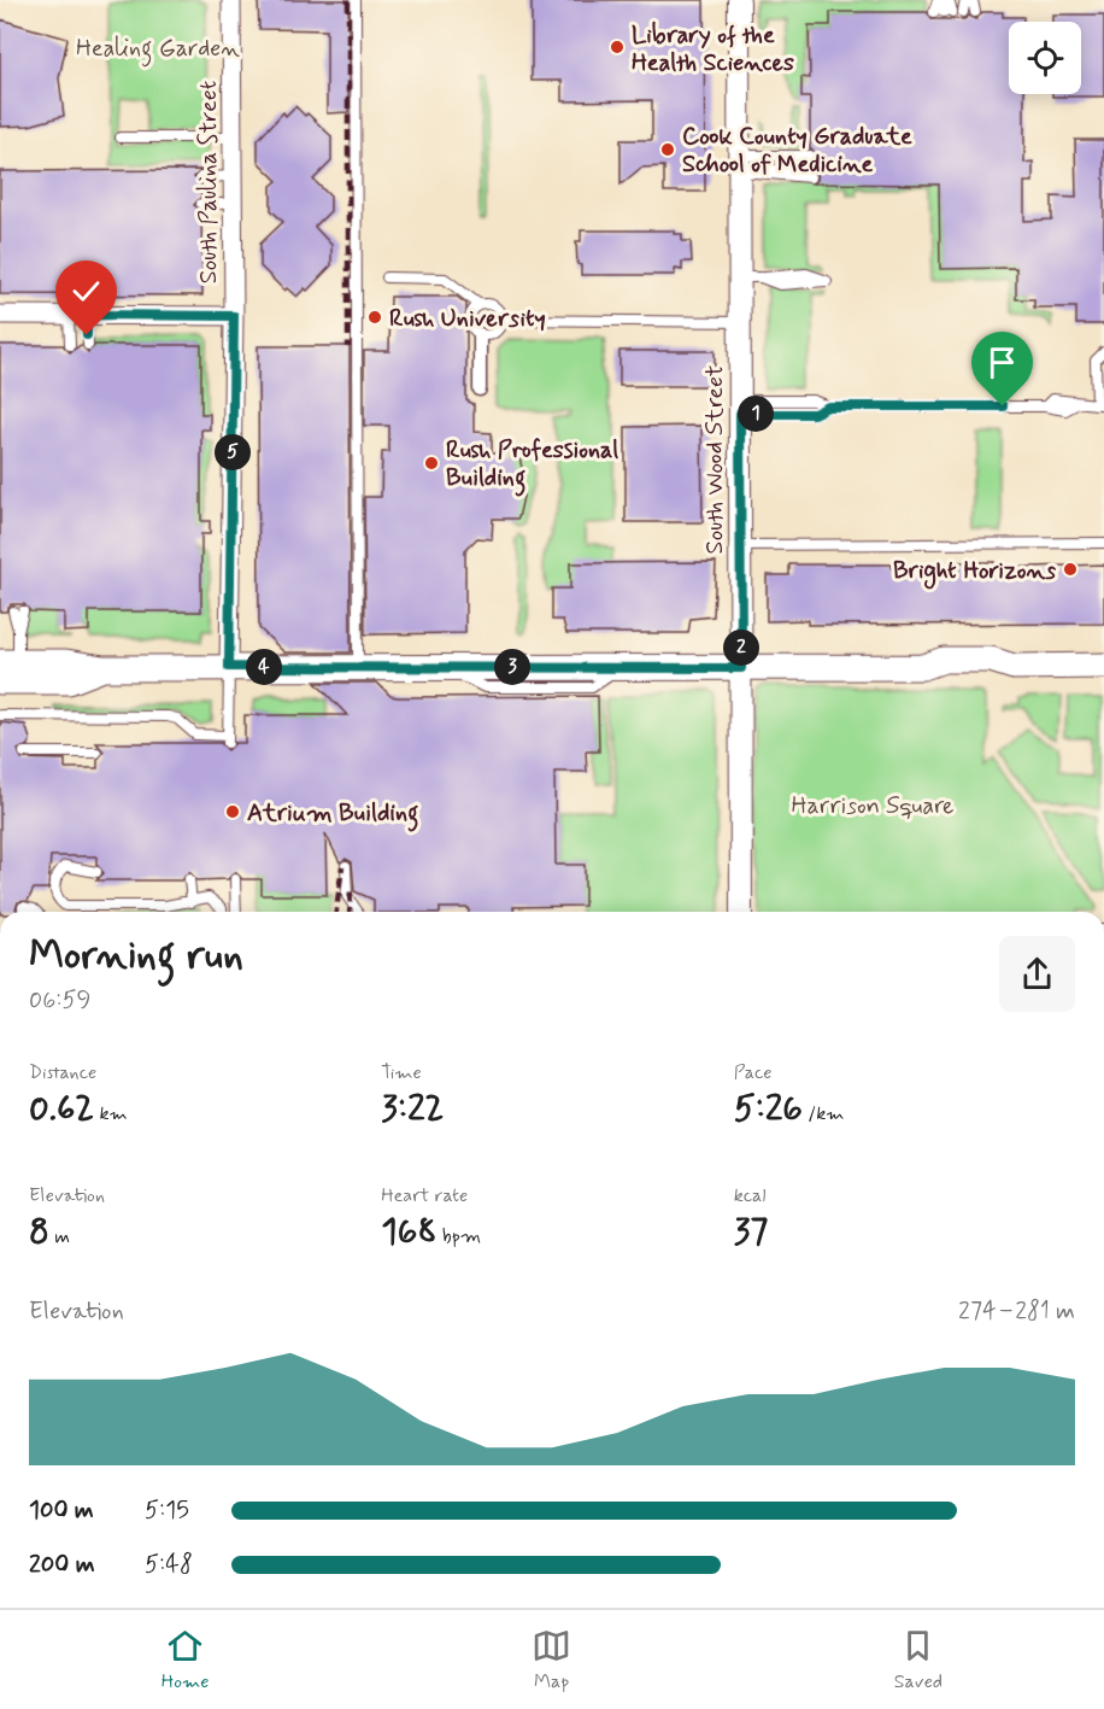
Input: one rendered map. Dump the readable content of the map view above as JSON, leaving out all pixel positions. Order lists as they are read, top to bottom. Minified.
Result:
{"streets":{"street":["South Paulina Street","South Wood Street"]},"parks":["Healing Garden","Harrison Square"],"places":["Library of the Health Sciences","Cook County Graduate School of Medicine","Rush University","Rush Professional Building","Bright Horizons","Atrium Building"],"page":{"pins":["1","5","2","3","4"],"heading":["Morning run","06:59"],"stats":[["Distance","0.62 km"],["Time","3:22"],["Pace","5:26 /km"],["Elevation","8 m"],["Heart rate","168 bpm"],["kcal","37"]],"chart":["Elevation","274–281 m"],"list":[{"name":"100 m","note":"5:15"},{"name":"200 m","note":"5:48"}],"tabs":["Home","Map","Saved"]}}
